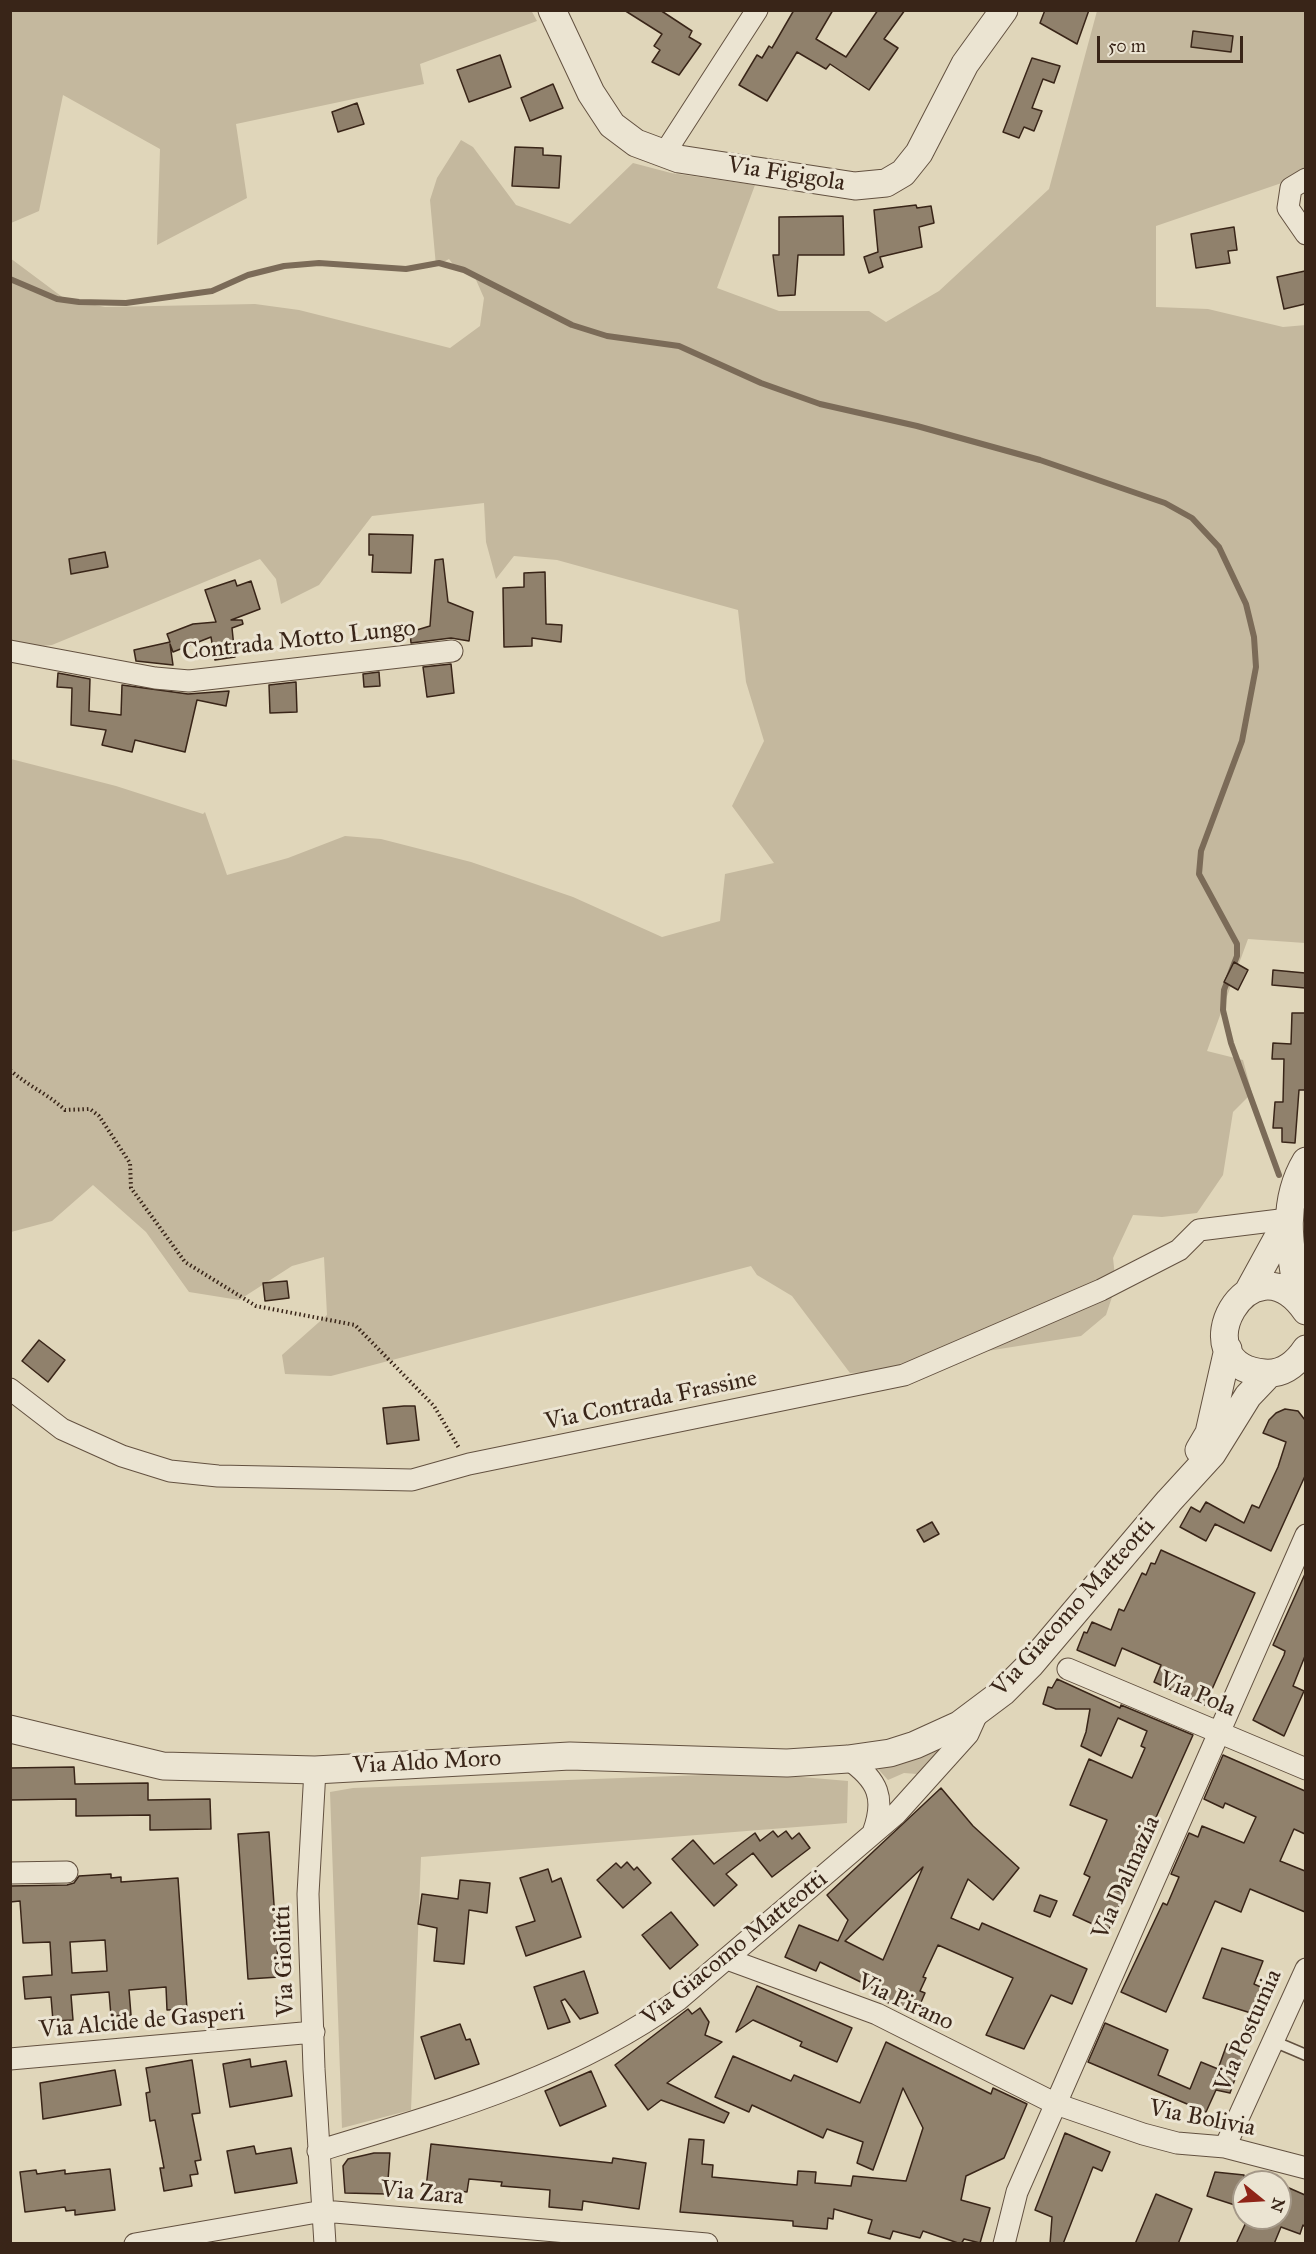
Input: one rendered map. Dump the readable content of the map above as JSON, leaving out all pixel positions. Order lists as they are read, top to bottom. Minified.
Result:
{"streets":{"street":["Via Figigola","Contrada Motto Lungo","Via Contrada Frassine","Via Giacomo Matteotti","Via Pola","Via Aldo Moro","Via Dalmazia","Via Giolitti","Via Pirano","Via Alcide de Gasperi","Via Postumia","Via Bolivia","Via Zara"]},"crossings":[["Via Contrada Frassine","Via Giacomo Matteotti"],["Via Giacomo Matteotti","Via Aldo Moro"],["Via Giacomo Matteotti","Via Giolitti"],["Via Giacomo Matteotti","Via Pirano"],["Via Pola","Via Dalmazia"],["Via Aldo Moro","Via Giolitti"],["Via Dalmazia","Via Pirano"],["Via Dalmazia","Via Bolivia"],["Via Giolitti","Via Alcide de Gasperi"],["Via Giolitti","Via Zara"],["Via Pirano","Via Bolivia"],["Via Postumia","Via Bolivia"]],"scale_bar":"50 m","north":"right"}
